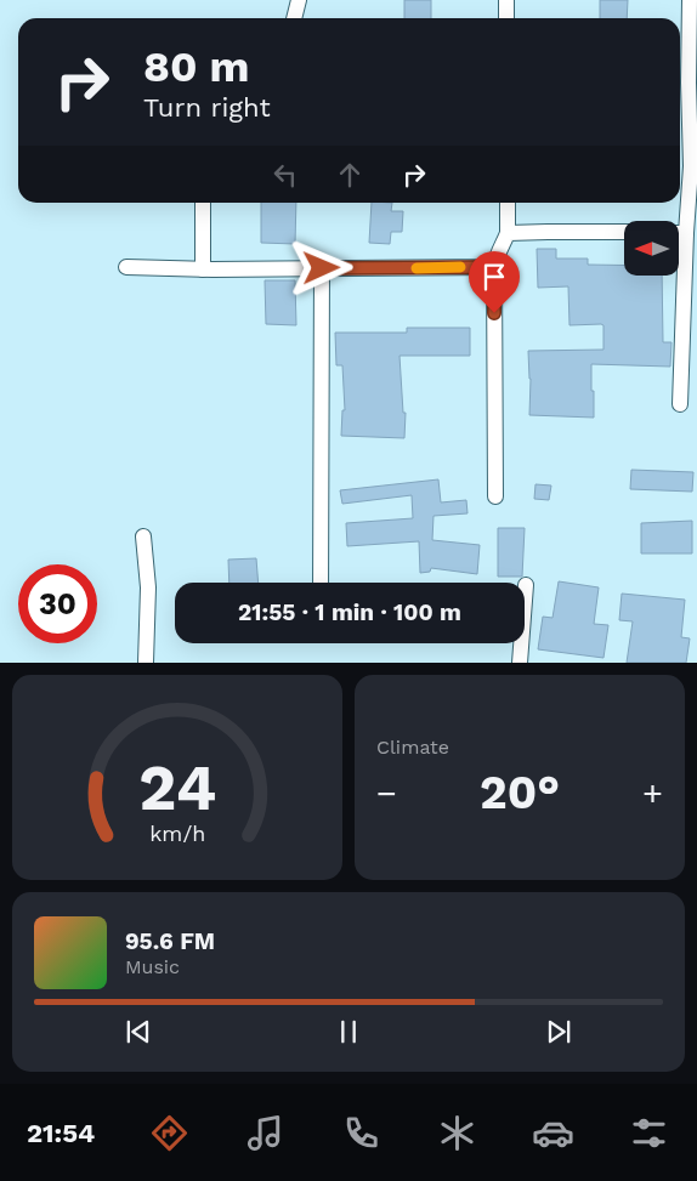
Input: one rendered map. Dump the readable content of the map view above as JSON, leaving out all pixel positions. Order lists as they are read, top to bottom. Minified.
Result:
{"north":"left","page":{"turn":["80 m","Turn right"],"limit":"30","trip":"21:55 · 1 min · 100 m","tile":"Climate","heat":["−","20°","+"],"song":["95.6 FM","Music"],"tabs":"21:54","gauge":["24","km/h"]}}
